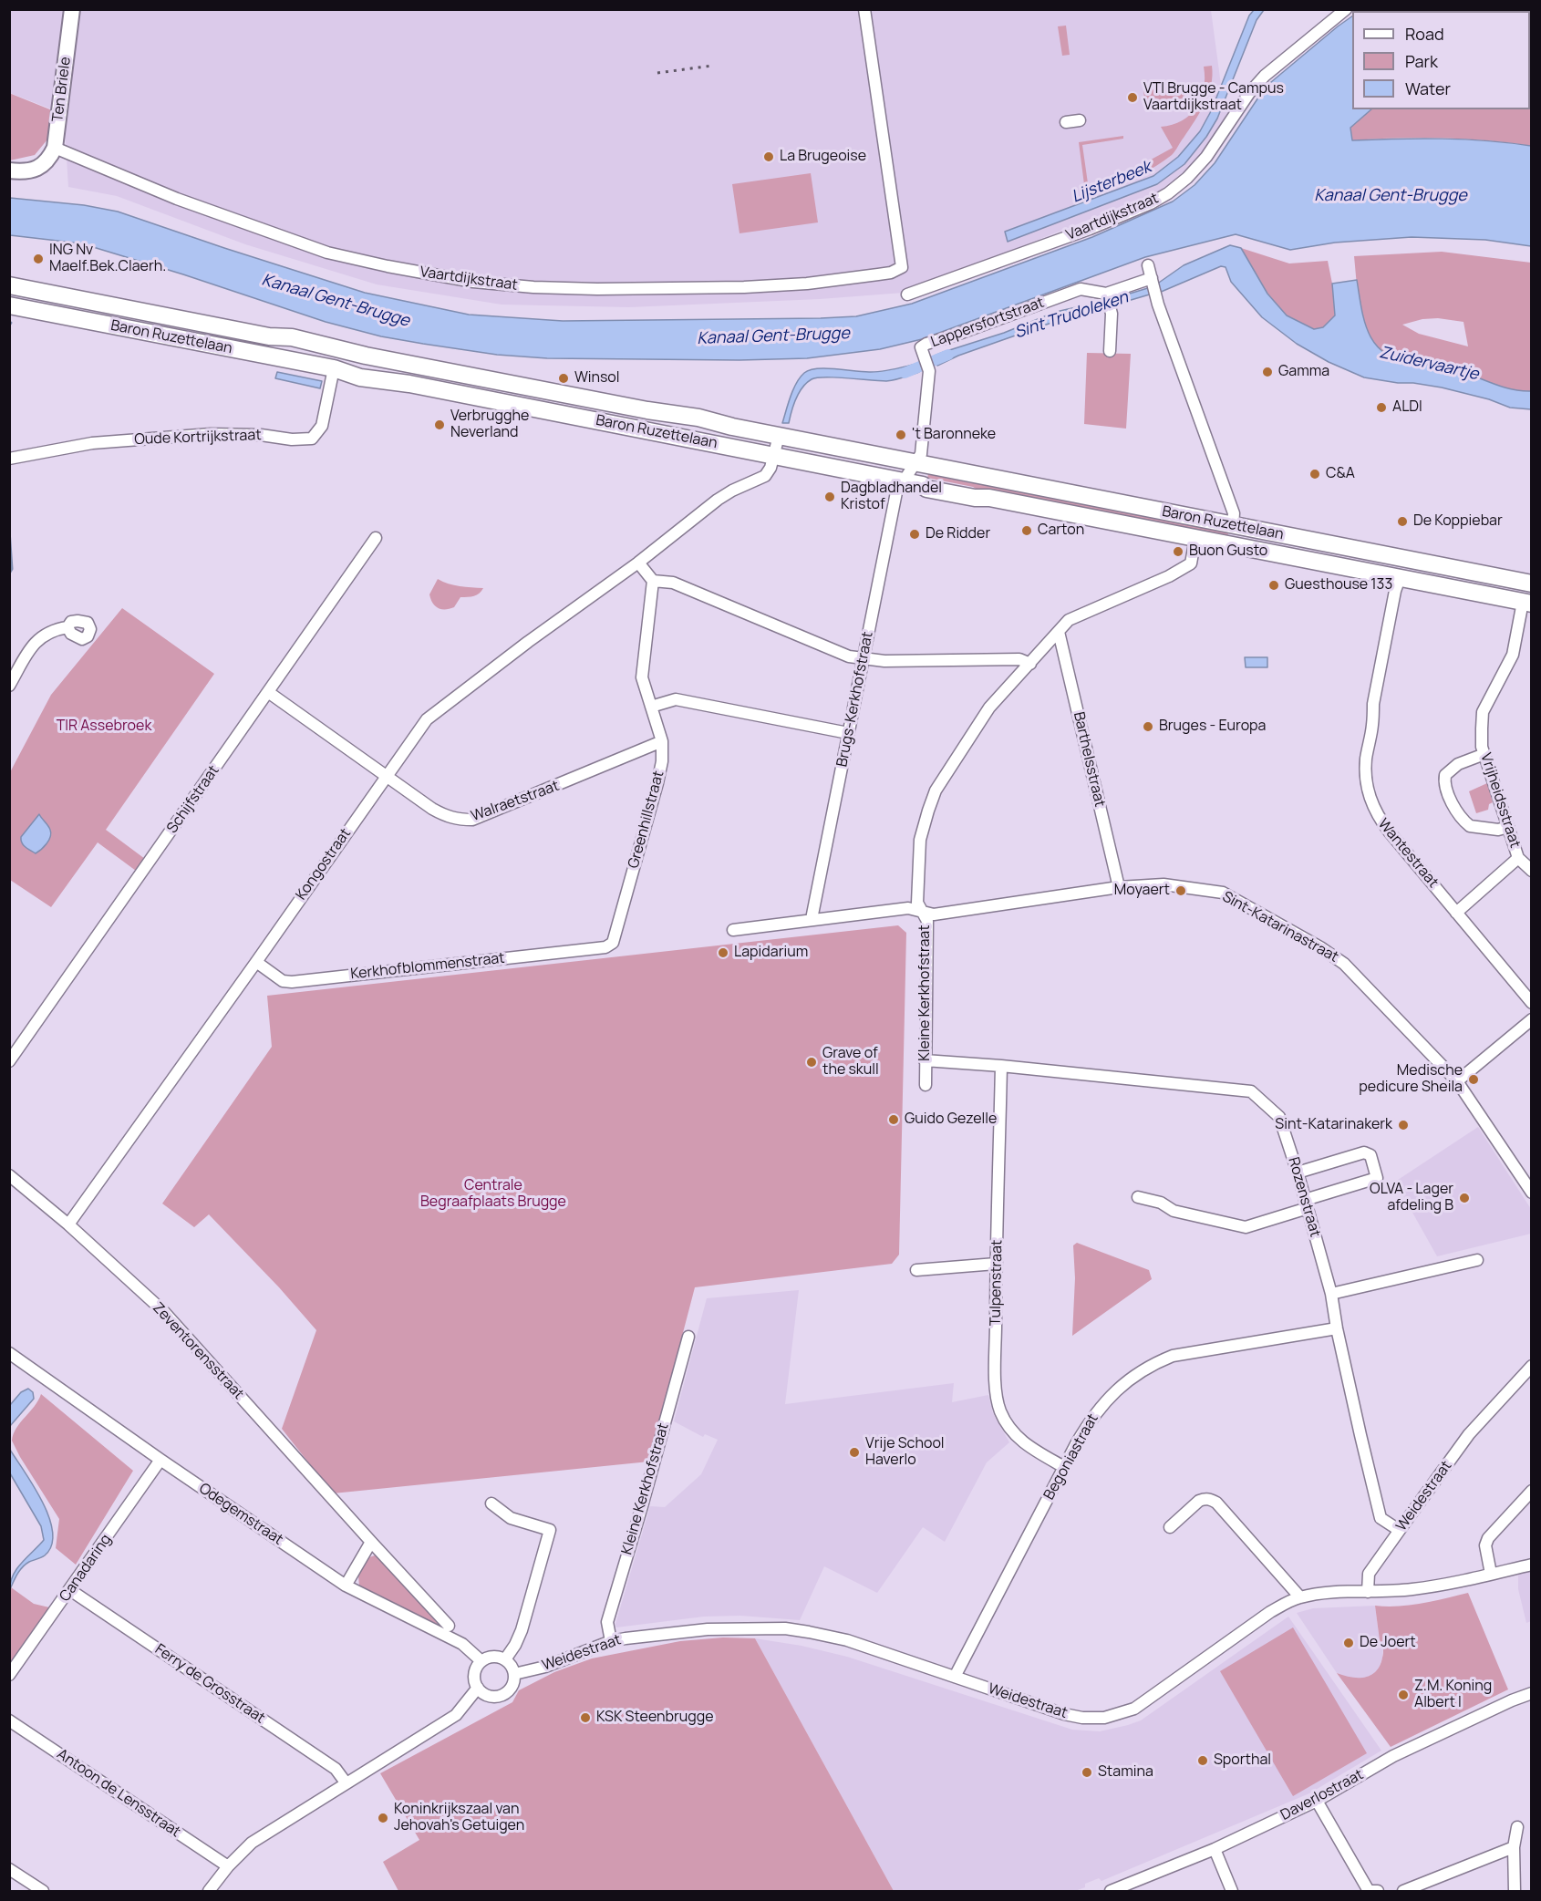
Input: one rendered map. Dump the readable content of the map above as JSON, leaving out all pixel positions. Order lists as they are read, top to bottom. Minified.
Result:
{"streets":{"main road":["Baron Ruzettelaan"],"street":["Ten Briele","Vaartdijkstraat","Lappersfortstraat","Oude Kortrijkstraat","Brugs-Kerkhofstraat","Barthelsstraat","Schijfstraat","Vrijheidsstraat","Walraetstraat","Greenhillstraat","Wantestraat","Kongostraat","Sint-Katarinastraat","Kerkhofblommenstraat","Kleine Kerkhofstraat","Rozenstraat","Tulpenstraat","Zeventorensstraat","Begoniastraat","Weidestraat","Odegemstraat","Canadaring","Ferry de Grosstraat","Antoon de Lensstraat","Daverlostraat"]},"crossings":[["Ten Briele","Vaartdijkstraat"],["Lappersfortstraat","Baron Ruzettelaan"],["Baron Ruzettelaan","Oude Kortrijkstraat"],["Baron Ruzettelaan","Brugs-Kerkhofstraat"],["Baron Ruzettelaan","Vrijheidsstraat"],["Baron Ruzettelaan","Wantestraat"],["Baron Ruzettelaan","Kleine Kerkhofstraat"],["Barthelsstraat","Sint-Katarinastraat"],["Barthelsstraat","Kleine Kerkhofstraat"],["Schijfstraat","Walraetstraat"],["Walraetstraat","Greenhillstraat"],["Walraetstraat","Kongostraat"],["Greenhillstraat","Kerkhofblommenstraat"],["Kongostraat","Kerkhofblommenstraat"],["Kongostraat","Zeventorensstraat"],["Sint-Katarinastraat","Kleine Kerkhofstraat"],["Kleine Kerkhofstraat","Rozenstraat"],["Kleine Kerkhofstraat","Weidestraat"],["Rozenstraat","Tulpenstraat"],["Rozenstraat","Begoniastraat"],["Rozenstraat","Weidestraat"],["Tulpenstraat","Begoniastraat"],["Begoniastraat","Weidestraat"],["Weidestraat","Odegemstraat"],["Odegemstraat","Canadaring"],["Canadaring","Ferry de Grosstraat"]],"water":["Lijsterbeek","Kanaal Gent-Brugge","Sint Trudoleken","Zuidervaartje"],"parks":["TIR Assebroek","Centrale Begraafplaats Brugge"],"places":["VTI Brugge - Campus Vaartdijkstraat","La Brugeoise","ING Nv Maelf.Bek.Claerh.","Gamma","Winsol","ALDI","Verbrugghe Neverland","'t Baronneke","C&A","Dagbladhandel Kristof","De Koppiebar","Carton","De Ridder","Buon Gusto","Guesthouse 133","Bruges - Europa","Moyaert","Lapidarium","Grave of the skull","Medische pedicure Sheila","Guido Gezelle","Sint-Katarinakerk","OLVA - Lager afdeling B","Vrije School Haverlo","De Joert","Z.M. Koning Albert I","KSK Steenbrugge","Sporthal","Stamina","Koninkrijkszaal van Jehovah's Getuigen"],"legend":["Road","Park","Water"]}
